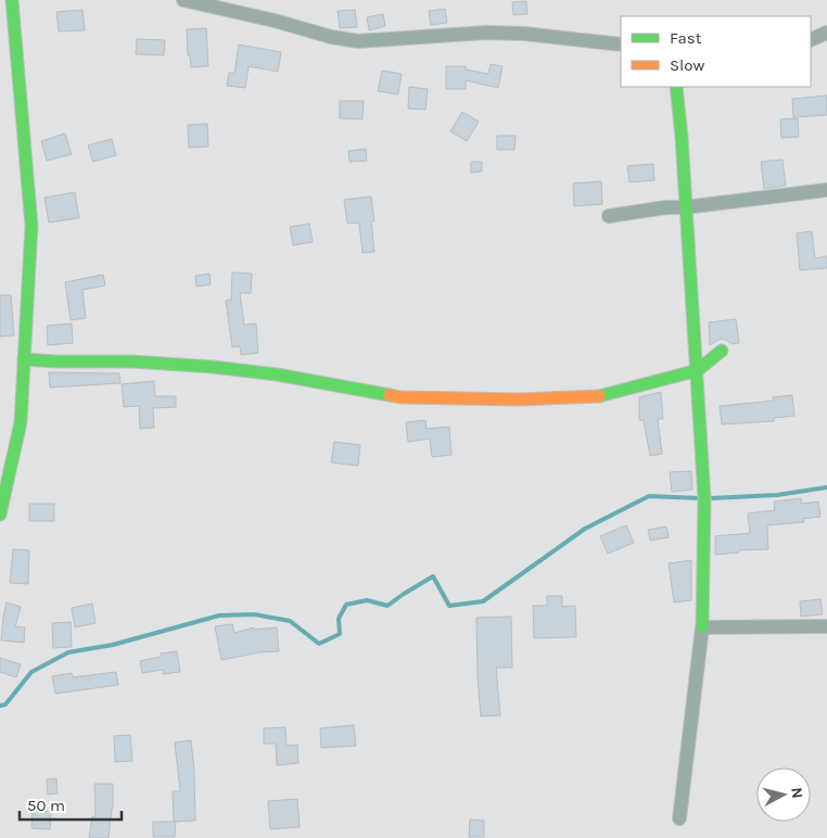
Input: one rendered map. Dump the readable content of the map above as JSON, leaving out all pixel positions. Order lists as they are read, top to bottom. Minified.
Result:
{"legend":["Fast","Slow"],"scale_bar":"50 m","north":"right"}
